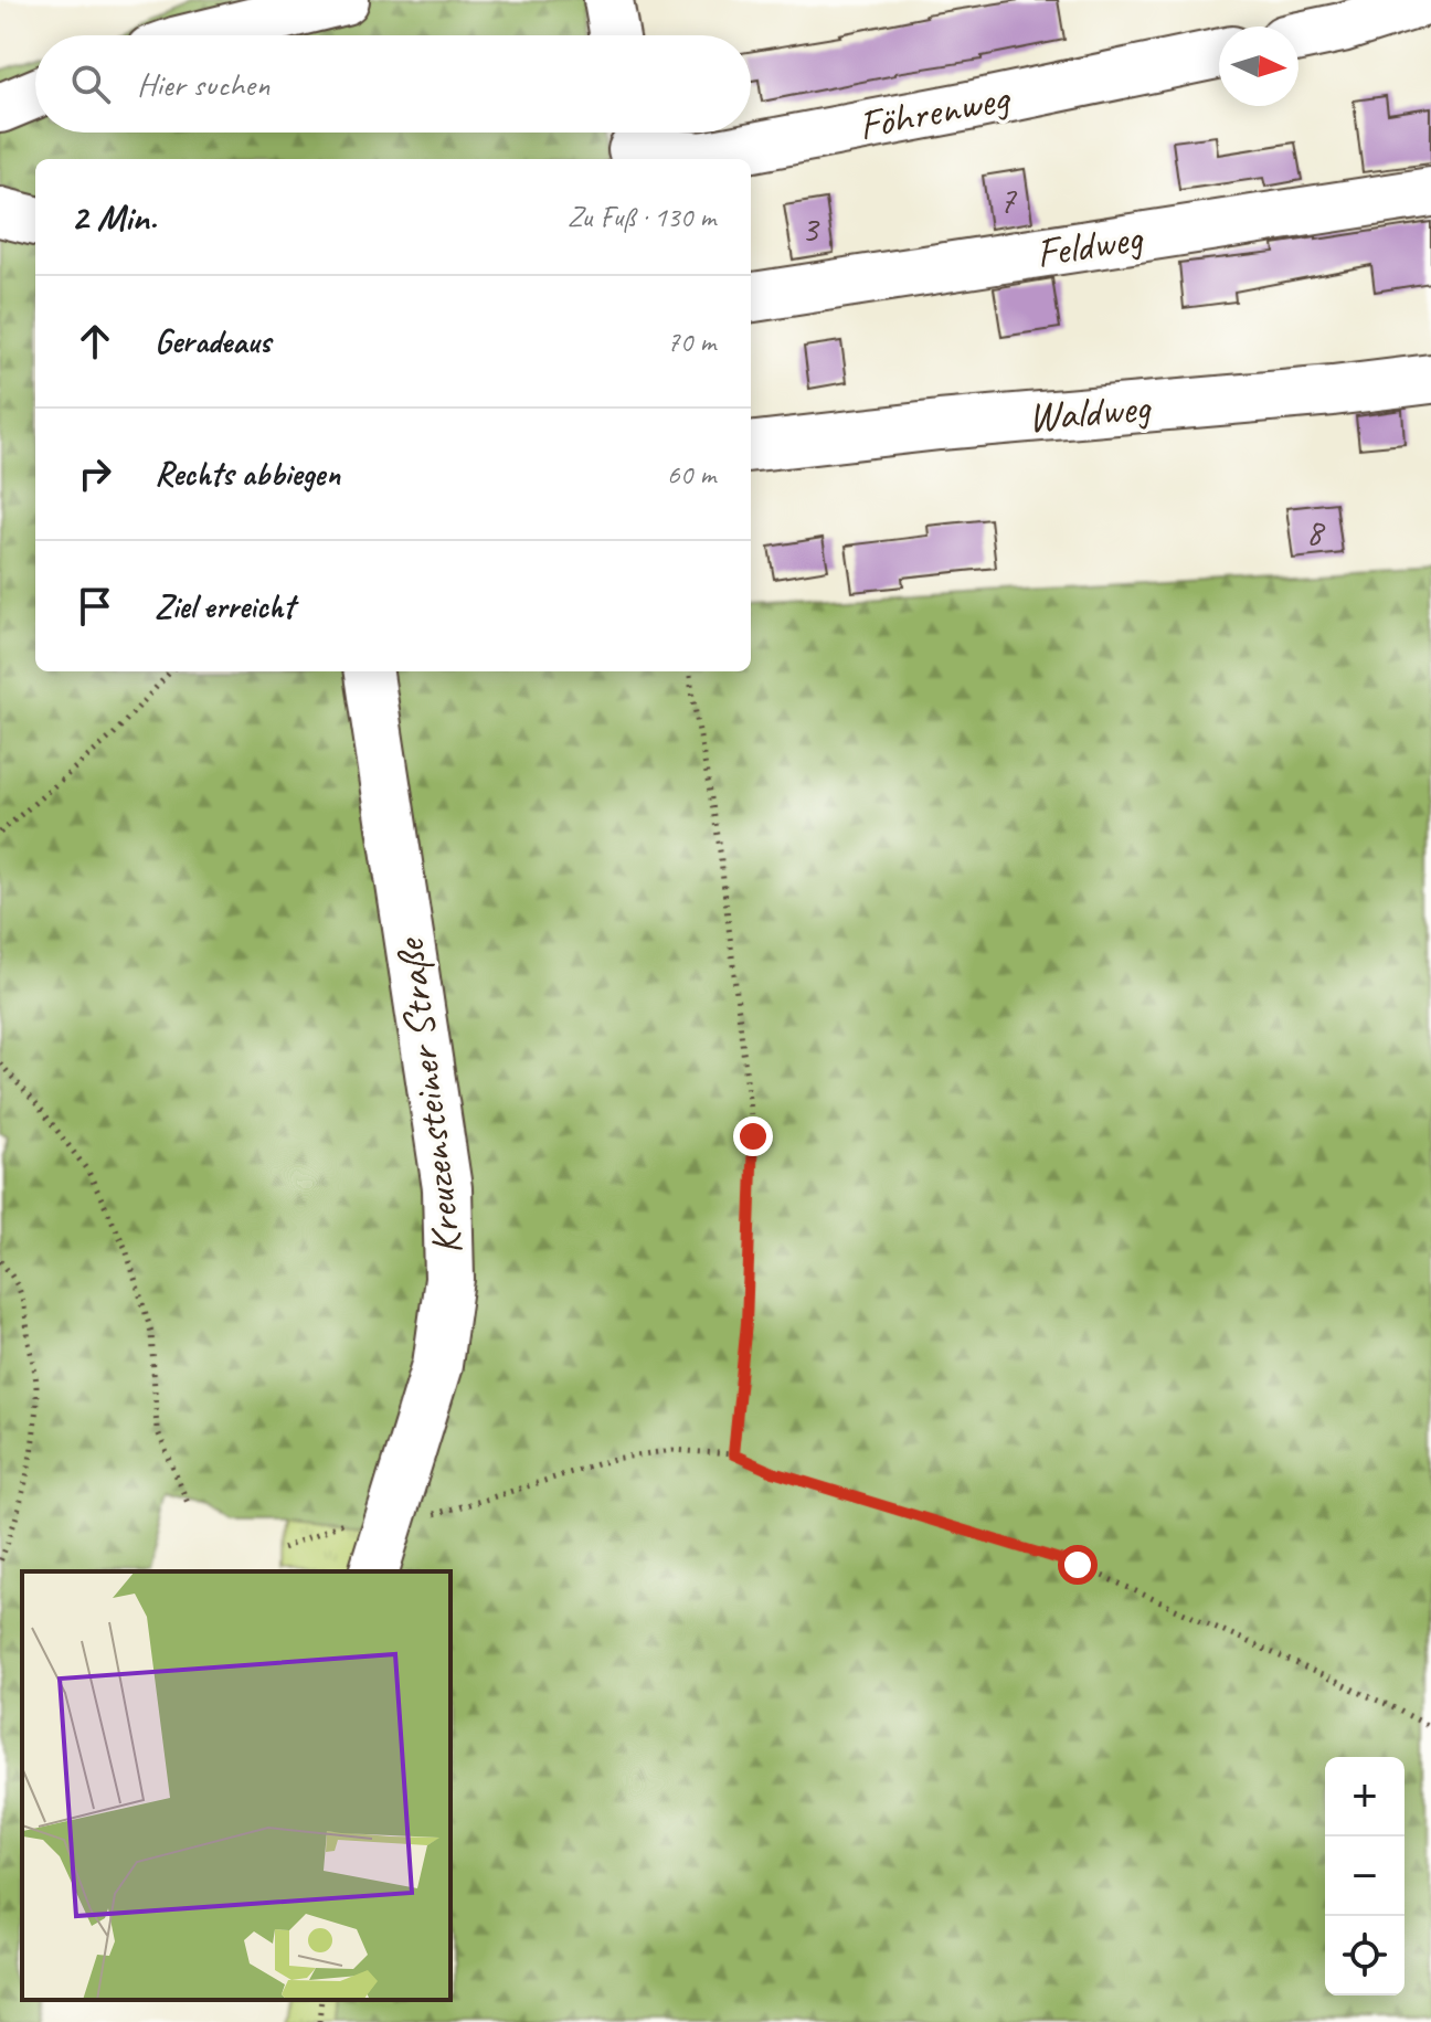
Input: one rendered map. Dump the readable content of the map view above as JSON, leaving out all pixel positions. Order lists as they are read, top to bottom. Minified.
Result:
{"streets":{"street":["Föhrenweg","Feldweg","Waldweg","Kreuzensteiner Straße"]},"house_numbers":["7","3","8"],"north":"right","page":{"search":"Hier suchen","heading":["2 Min.","Zu Fuß · 130 m"],"list":[["Geradeaus","70 m"],["Rechts abbiegen","60 m"],"Ziel erreicht"],"map_buttons":["+","−"]}}
